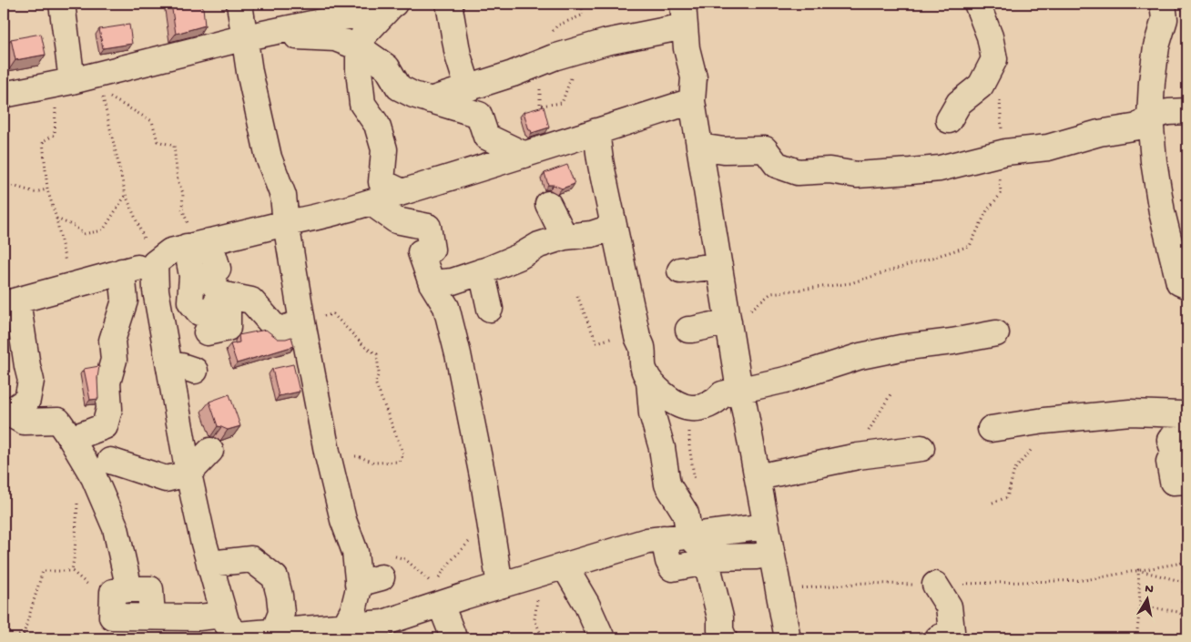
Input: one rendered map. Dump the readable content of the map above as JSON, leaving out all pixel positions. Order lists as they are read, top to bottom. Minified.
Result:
{"north":"top"}
